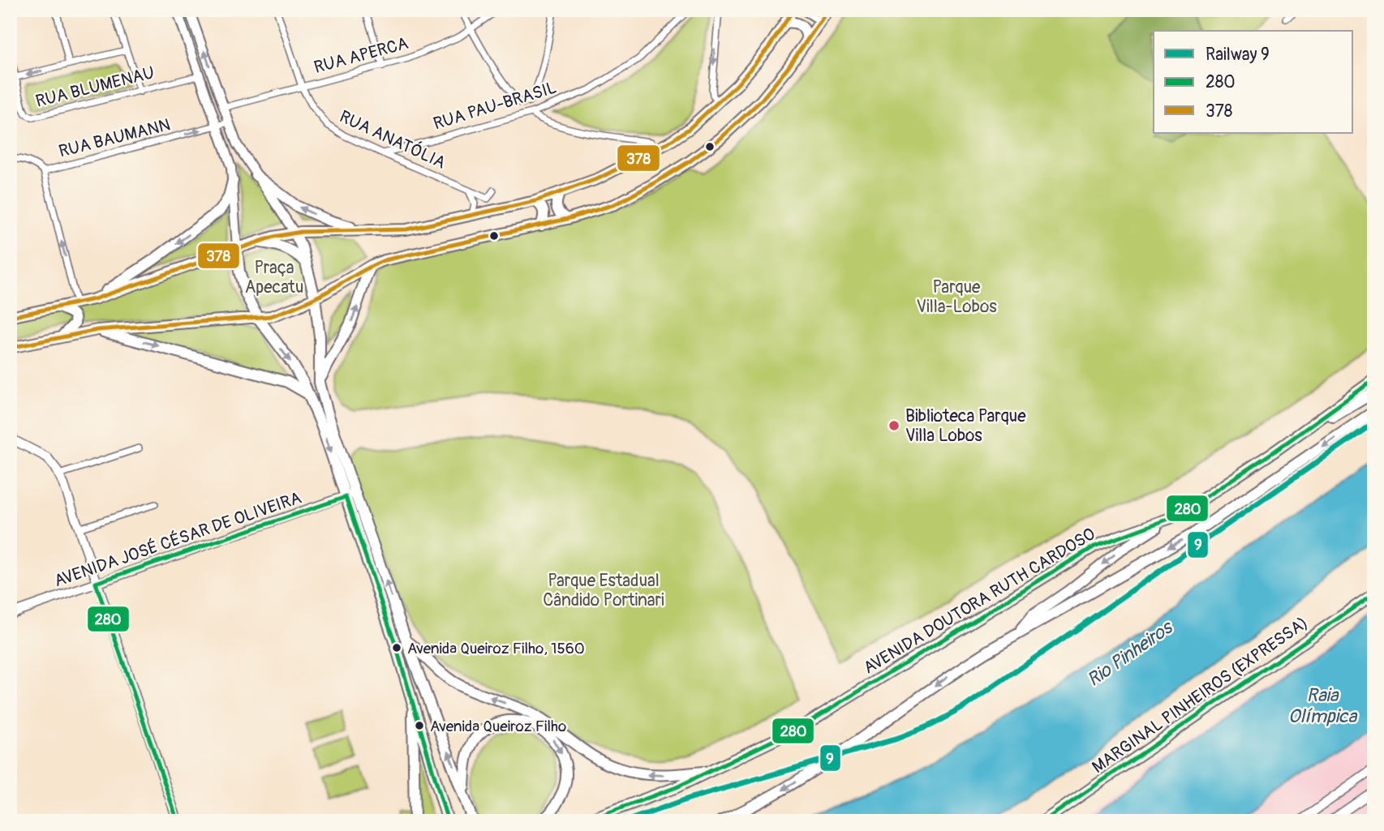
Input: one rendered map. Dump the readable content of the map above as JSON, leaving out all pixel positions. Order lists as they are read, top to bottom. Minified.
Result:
{"streets":{"highway":["AVENIDA DOUTORA RUTH CARDOSO","MARGINAL PINHEIROS (EXPRESSA)"],"street":["RUA APERCA","RUA BLUMENAU","RUA PAU-BRASIL","RUA BAUMANN","RUA ANATÓLIA","AVENIDA JOSÉ CÉSAR DE OLIVEIRA"]},"crossings":[["RUA APERCA","RUA ANATÓLIA"],["RUA PAU-BRASIL","RUA ANATÓLIA"]],"one_way":["RUA BAUMANN"],"water":["Rio Pinheiros","Raia Olímpica"],"parks":["Praça Apecatu","Parque Villa-Lobos","Parque Estadual Cândido Portinari"],"places":["Biblioteca Parque Villa Lobos","Avenida Queiroz Filho, 1560","Avenida Queiroz Filho"],"lines":["transit line 378","transit line 280","rail line 9"],"legend":["Railway 9","280","378"]}
